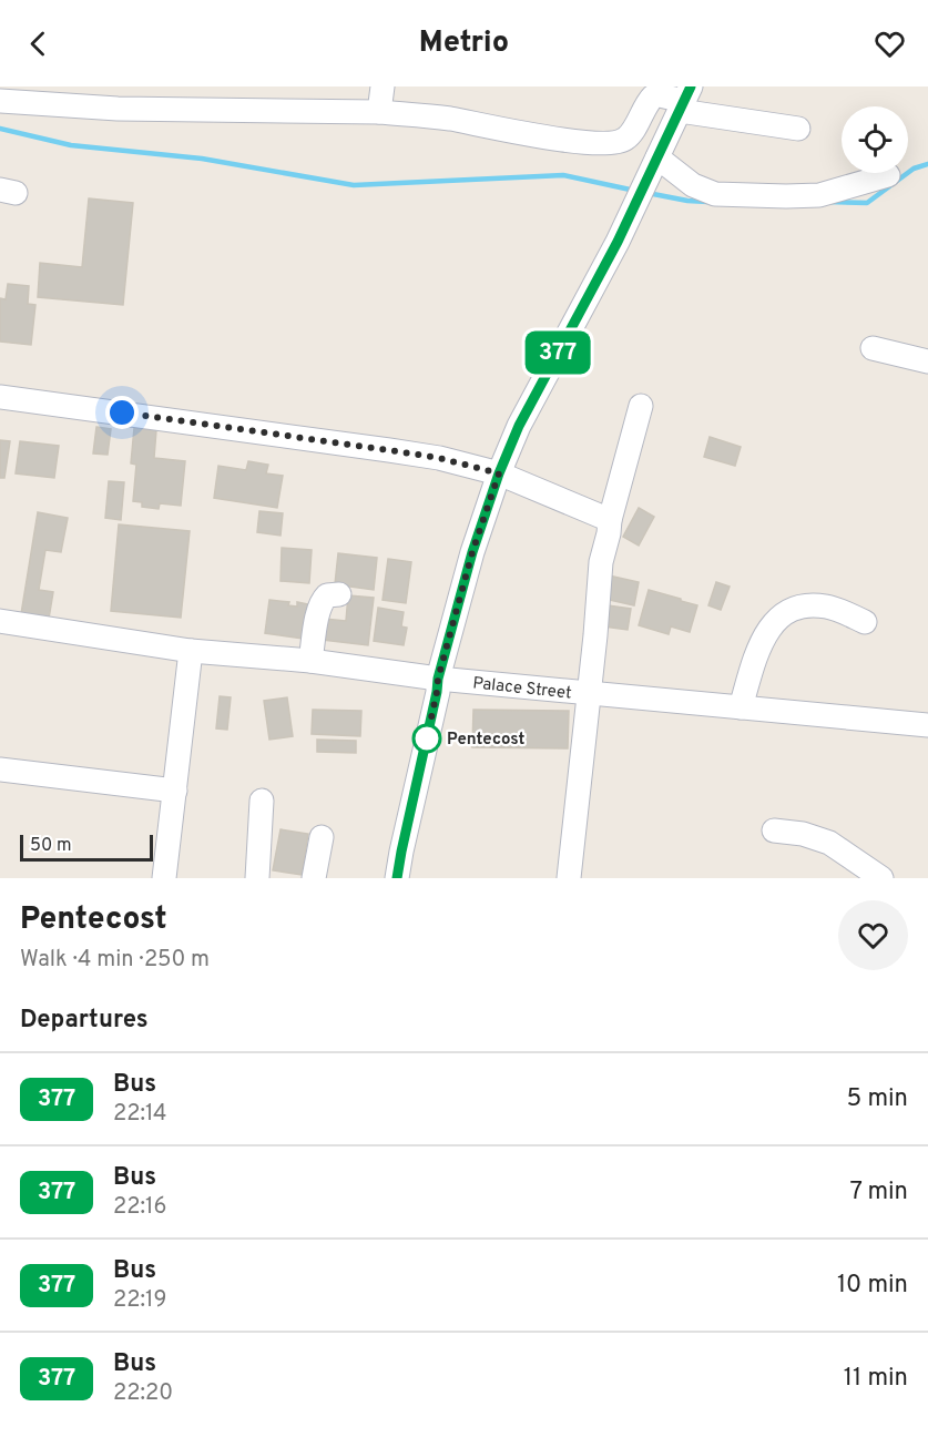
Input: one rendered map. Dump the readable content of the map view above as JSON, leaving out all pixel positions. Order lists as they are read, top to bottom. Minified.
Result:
{"streets":{"street":["Palace Street"]},"places":["Pentecost"],"lines":["bus line 377"],"scale_bar":"50 m","page":{"header":"Metrio","on_map":"377","scale":"50 m","heading":[["Pentecost","Walk · 4 min · 250 m"],"Departures"],"list":[{"mark":"377","name":"Bus","note":"22:14","value":"5 min"},{"mark":"377","name":"Bus","note":"22:16","value":"7 min"},{"mark":"377","name":"Bus","note":"22:19","value":"10 min"},{"mark":"377","name":"Bus","note":"22:20","value":"11 min"}]}}
